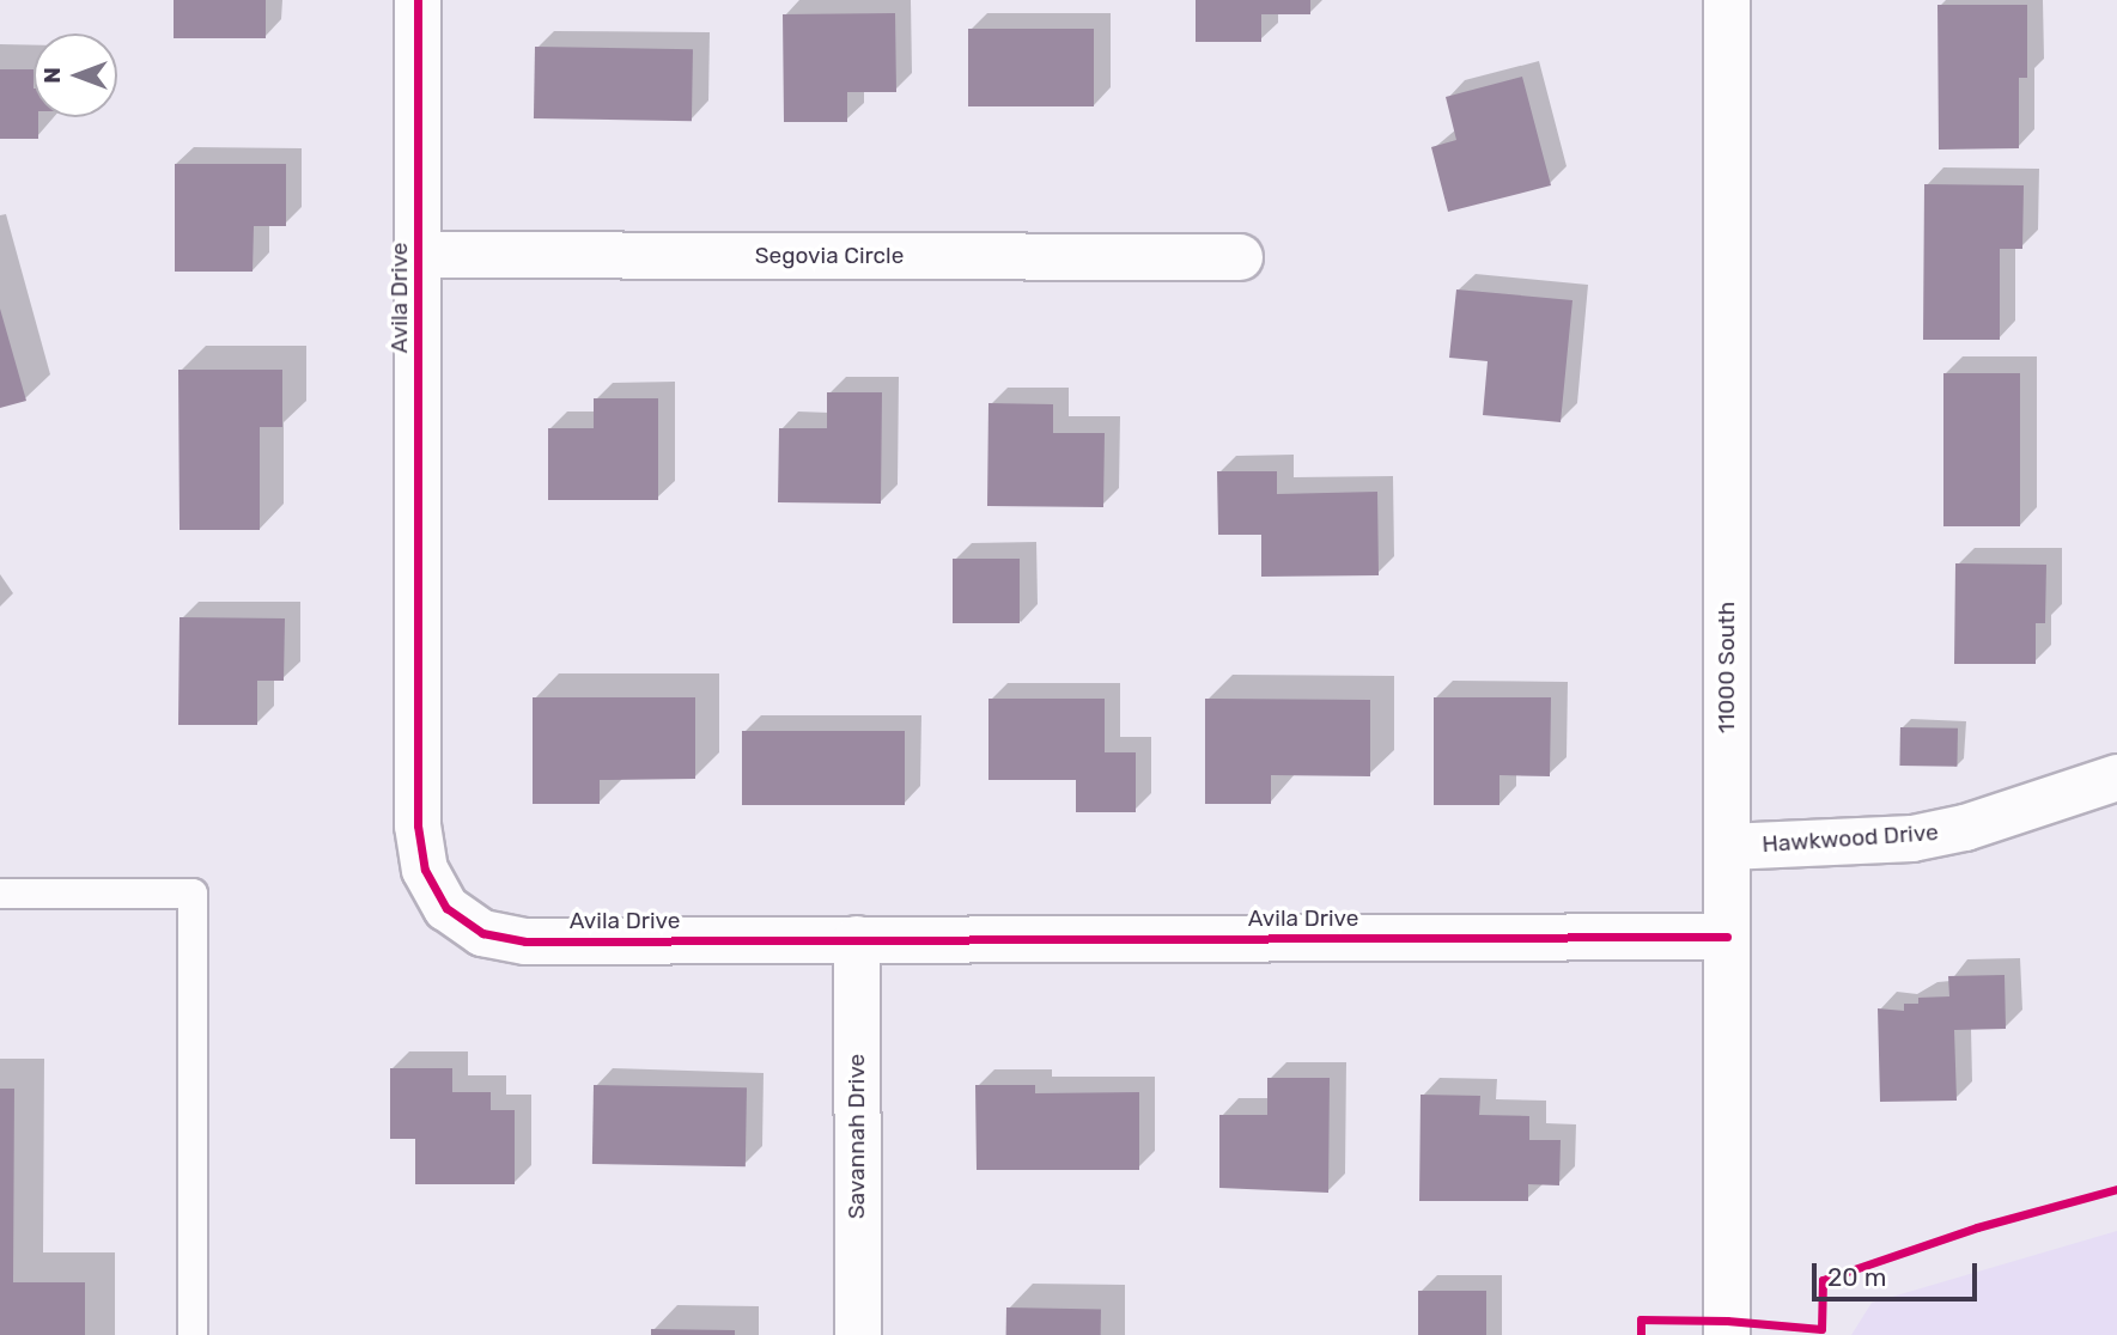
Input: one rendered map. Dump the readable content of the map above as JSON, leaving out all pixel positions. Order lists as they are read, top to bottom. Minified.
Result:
{"streets":{"street":["Segovia Circle","Avila Drive","11000 South","Hawkwood Drive","Savannah Drive"]},"crossings":[["Segovia Circle","Avila Drive"],["Avila Drive","11000 South"],["Avila Drive","Savannah Drive"],["11000 South","Hawkwood Drive"]],"scale_bar":"20 m","north":"left"}
